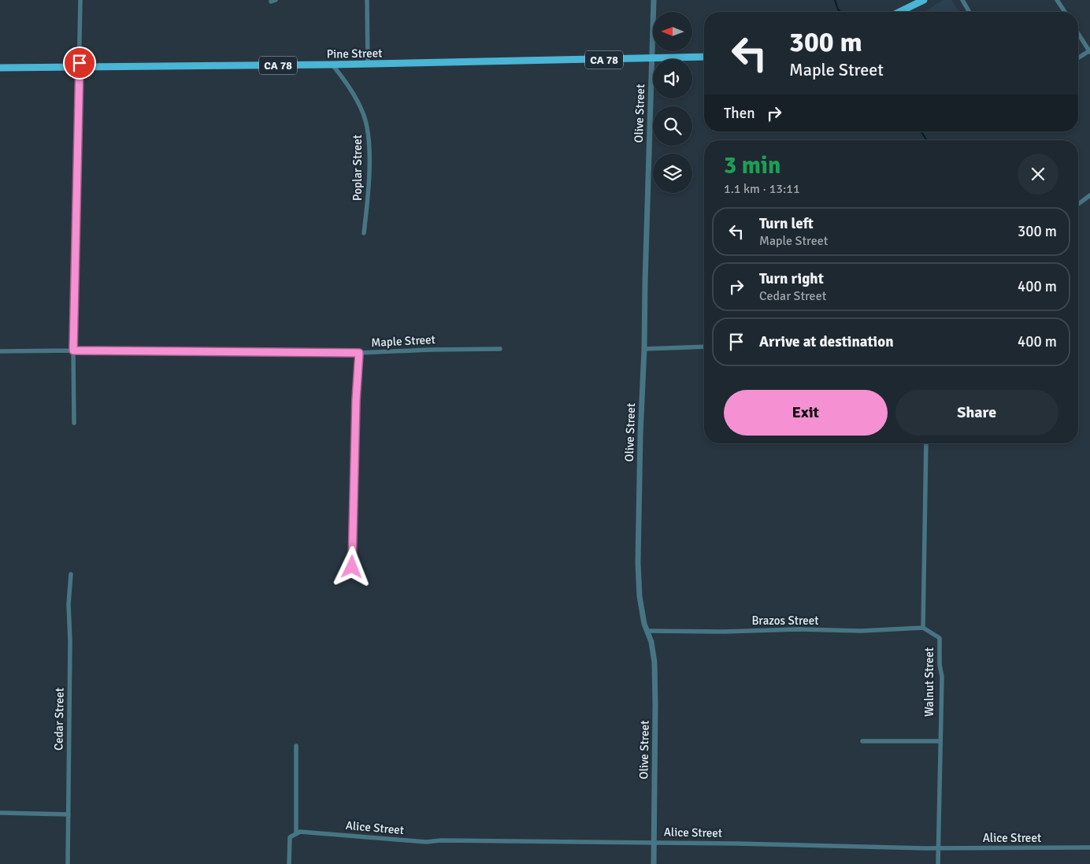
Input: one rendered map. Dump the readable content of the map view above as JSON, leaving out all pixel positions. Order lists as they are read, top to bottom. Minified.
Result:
{"streets":{"main road":["Pine Street","CA 78"],"street":["Olive Street","Poplar Street","Maple Street","Brazos Street","Walnut Street","Cedar Street","Alice Street"]},"crossings":[["Pine Street","Olive Street"],["Pine Street","Poplar Street"],["Olive Street","Brazos Street"],["Olive Street","Alice Street"],["Brazos Street","Walnut Street"],["Walnut Street","Alice Street"]],"north":"left","page":{"turn":["300 m","Maple Street"],"then":"Then","heading":["3 min","1.1 km · 13:11"],"list":[{"name":"Turn left","note":"Maple Street","value":"300 m"},{"name":"Turn right","note":"Cedar Street","value":"400 m"},{"name":"Arrive at destination","value":"400 m"}],"buttons":["Exit","Share"]}}
